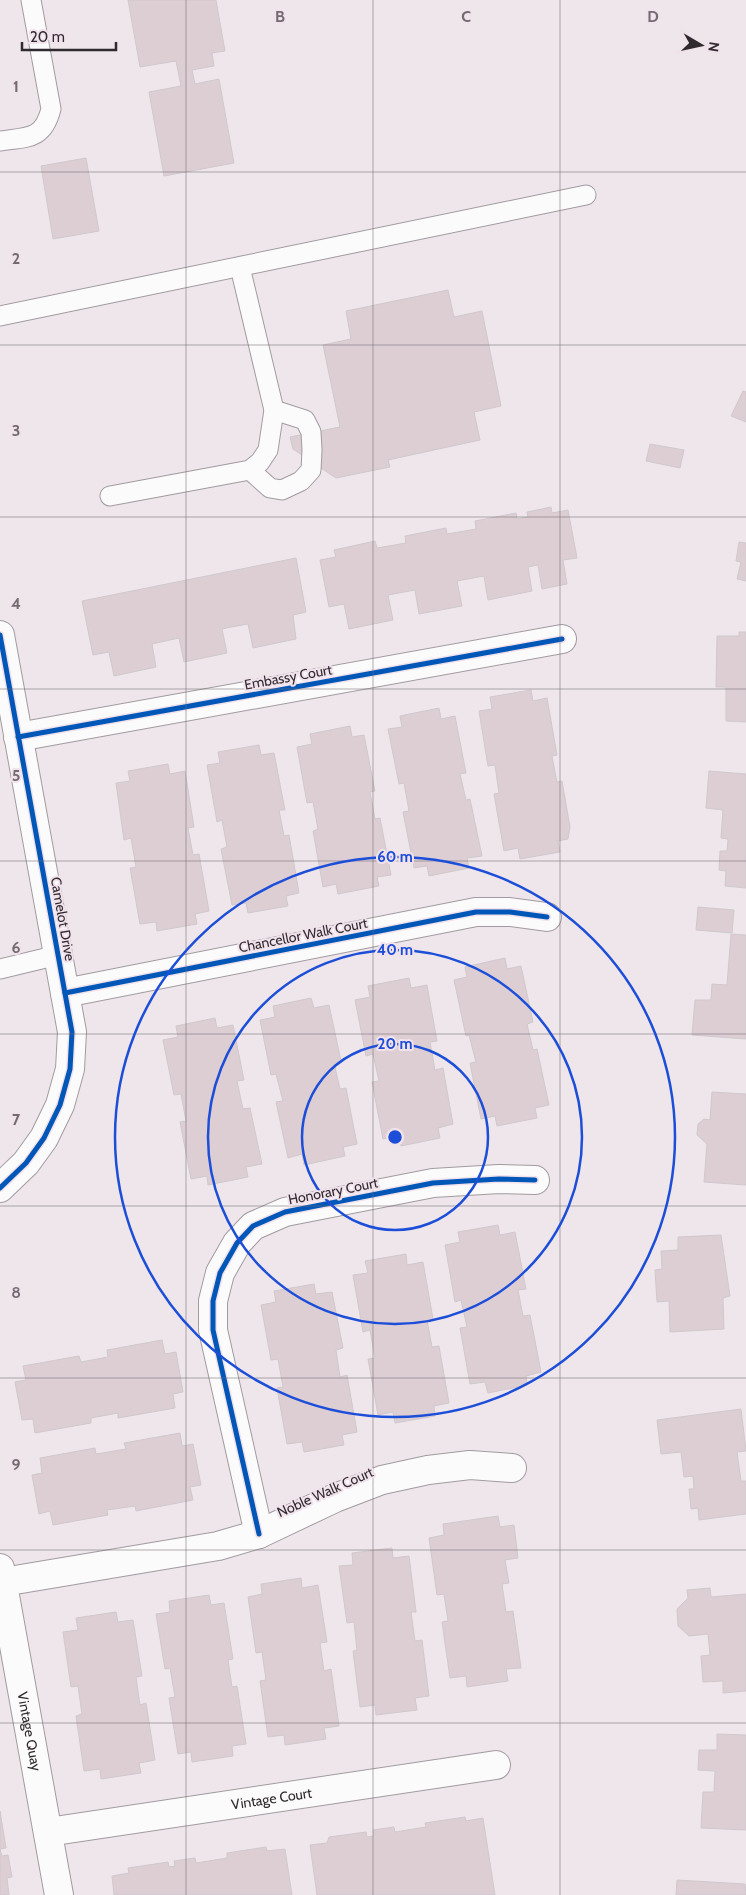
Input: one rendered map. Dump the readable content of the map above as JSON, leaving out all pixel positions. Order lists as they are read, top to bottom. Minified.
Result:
{"streets":{"street":["Embassy Court","Camelot Drive","Chancellor Walk Court","Honorary Court","Noble Walk Court","Vintage Quay","Vintage Court"]},"crossings":[["Embassy Court","Camelot Drive"],["Camelot Drive","Chancellor Walk Court"],["Honorary Court","Noble Walk Court"],["Noble Walk Court","Vintage Quay"],["Vintage Quay","Vintage Court"]],"scale_bar":"20 m","north":"right","grid":{"columns":["B","C","D"],"rows":["1","2","3","4","5","6","7","8","9"]},"rings":["60 m","40 m","20 m"]}
